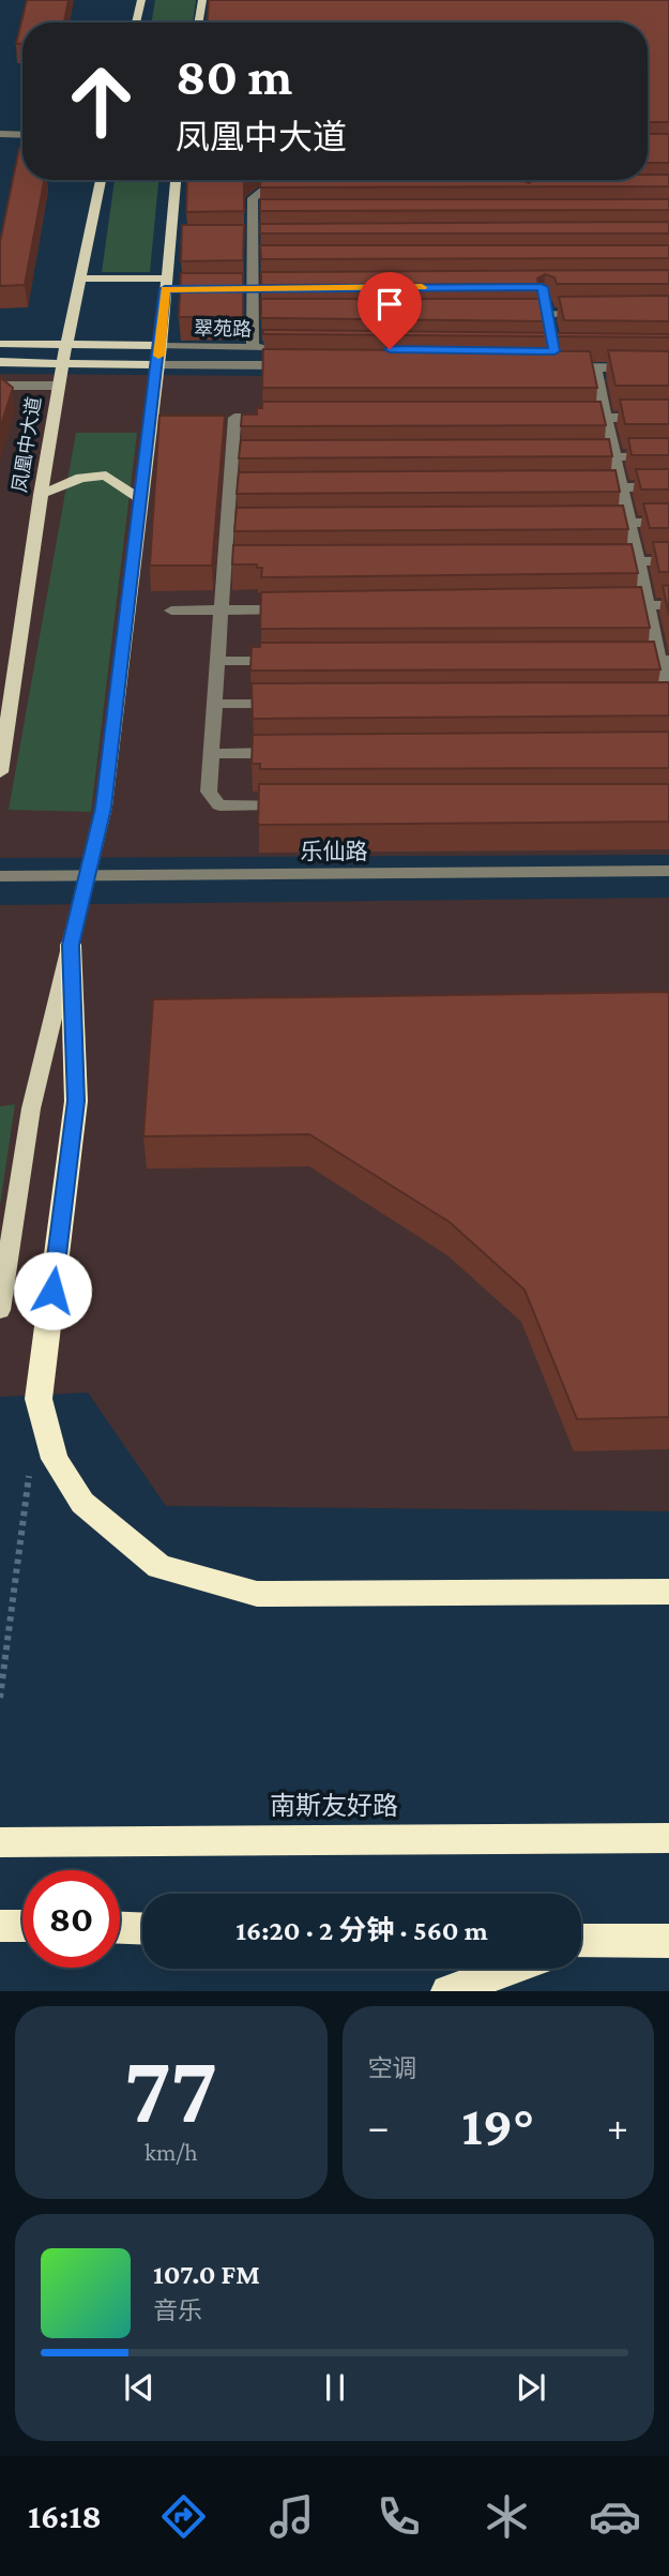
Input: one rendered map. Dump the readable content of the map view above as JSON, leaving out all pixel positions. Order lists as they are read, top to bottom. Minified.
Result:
{"streets":{"highway":["南斯友好路"],"main road":["翠苑路","凤凰中大道"],"street":["乐仙路"]},"crossings":[["翠苑路","凤凰中大道"]],"page":{"turn":["80 m","凤凰中大道"],"limit":"80","trip":"16:20 · 2 分钟 · 560 m","tile":[["77","km/h"],"空调"],"heat":["−","19°","+"],"song":["107.0 FM","音乐"],"tabs":"16:18"}}
